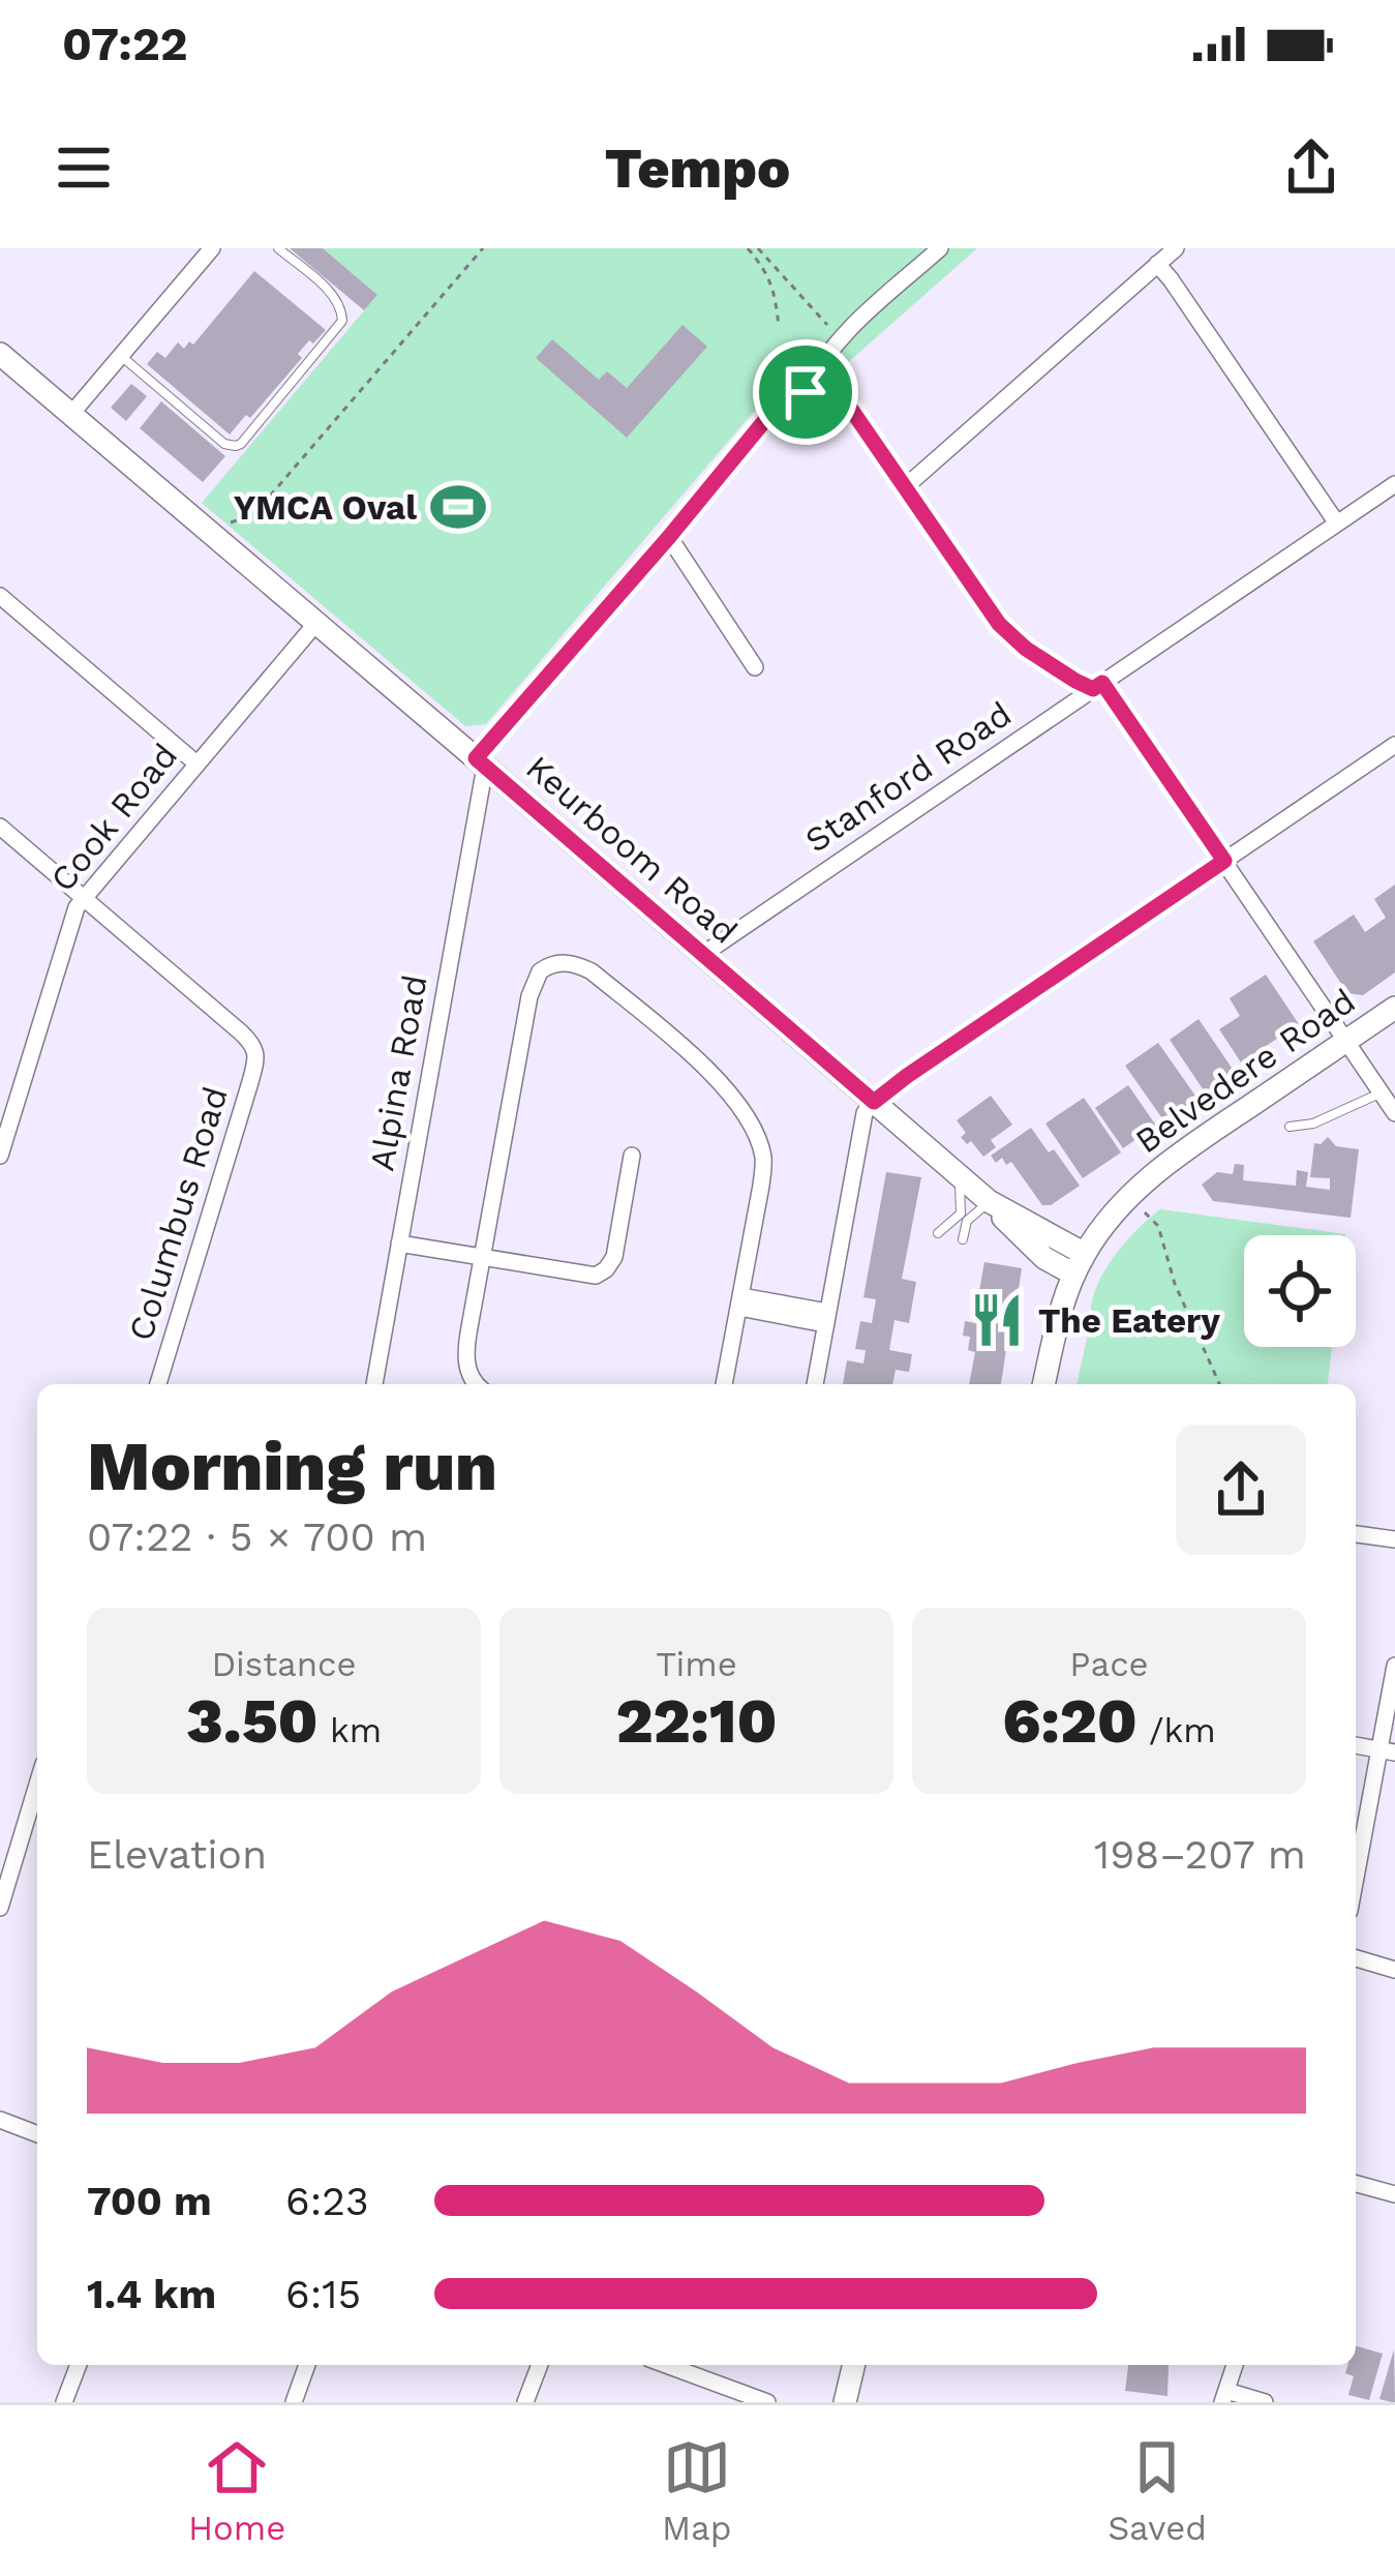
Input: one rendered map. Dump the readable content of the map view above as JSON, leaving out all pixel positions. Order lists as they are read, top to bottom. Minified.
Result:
{"streets":{"main road":["Keurboom Road","Belvedere Road"],"street":["Stanford Road","Cook Road","Alpina Road","Columbus Road"]},"crossings":[["Stanford Road","Keurboom Road"],["Cook Road","Keurboom Road"],["Cook Road","Columbus Road"],["Keurboom Road","Belvedere Road"],["Keurboom Road","Alpina Road"]],"places":{"sports":["YMCA Oval"],"restaurant":["The Eatery"]},"page":{"status":"07:22","header":"Tempo","heading":["Morning run","07:22 · 5 × 700 m"],"stats":[["Distance","3.50 km"],["Time","22:10"],["Pace","6:20 /km"]],"chart":["Elevation","198–207 m"],"list":[{"name":"700 m","note":"6:23"},{"name":"1.4 km","note":"6:15"}],"tabs":["Home","Map","Saved"]}}
